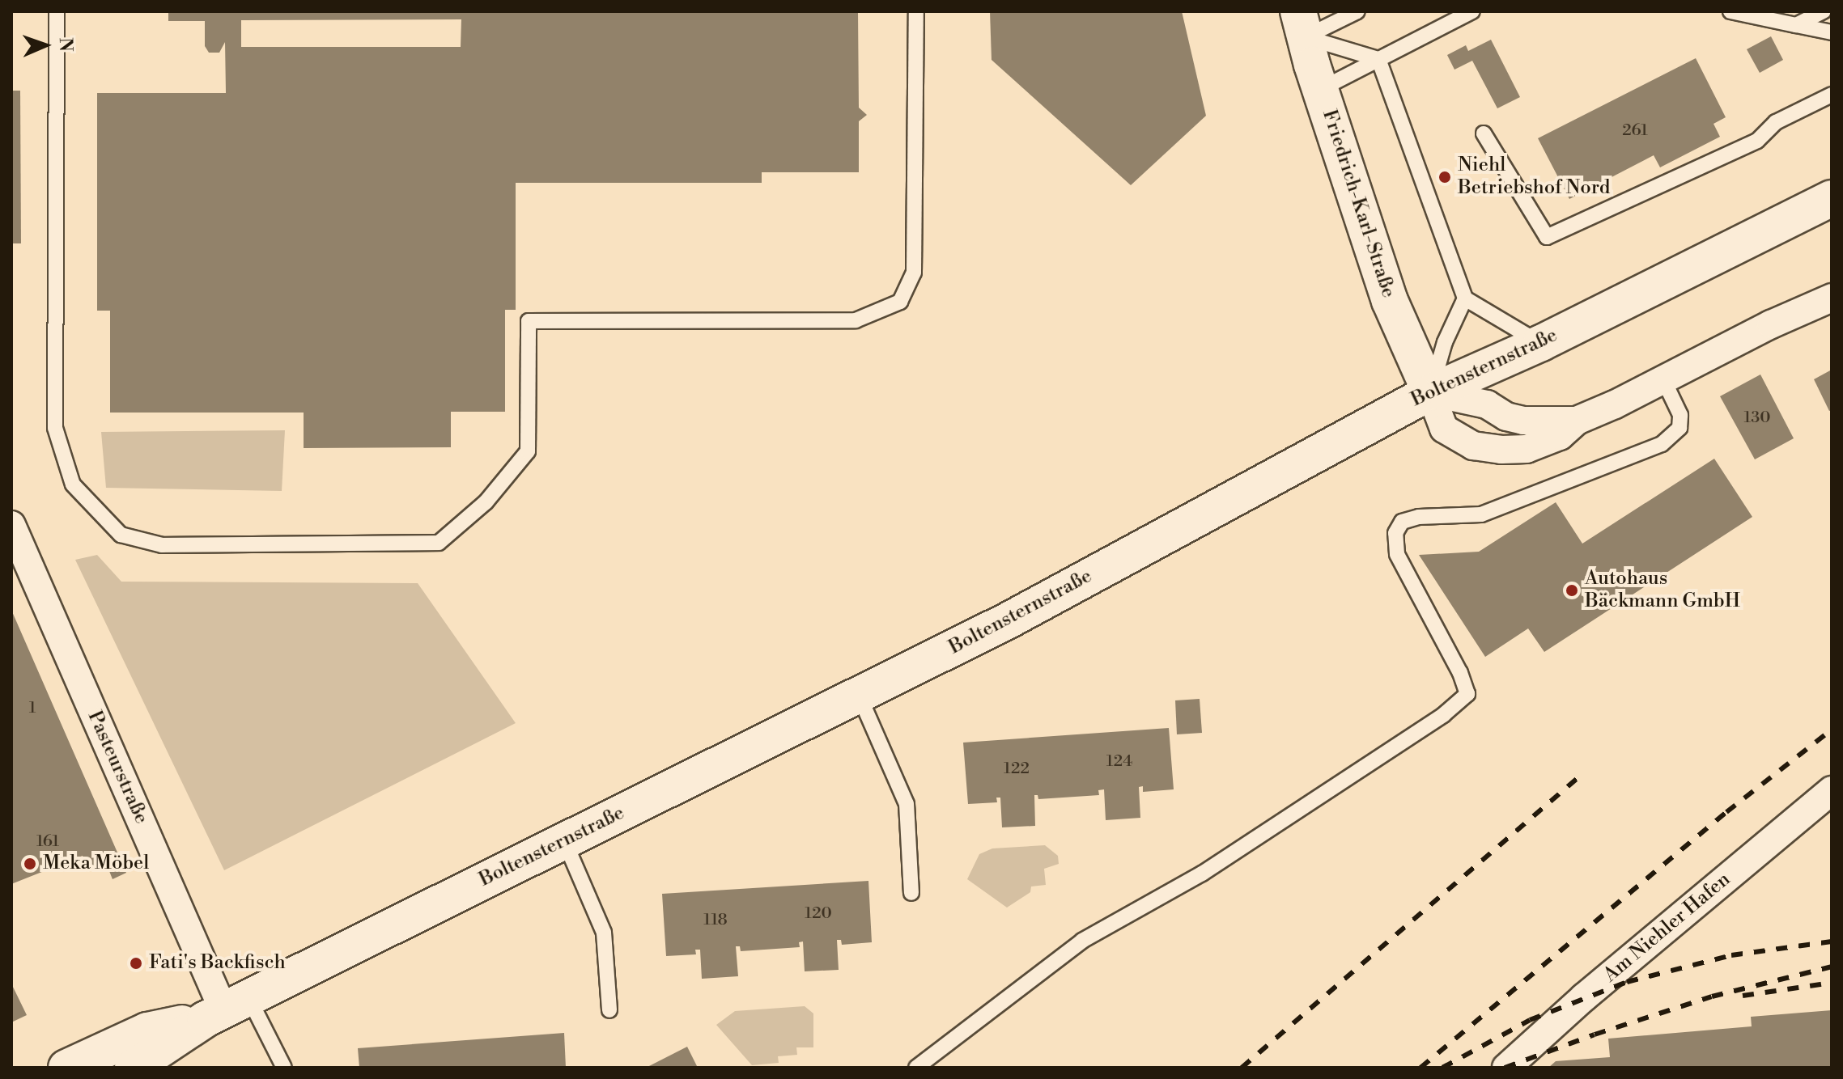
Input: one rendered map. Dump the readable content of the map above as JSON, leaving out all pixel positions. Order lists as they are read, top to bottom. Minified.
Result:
{"streets":{"main road":["Friedrich-Karl-Straße","Boltensternstraße"],"street":["Pasteurstraße","Am Niehler Hafen"]},"crossings":[["Friedrich-Karl-Straße","Boltensternstraße"],["Boltensternstraße","Pasteurstraße"]],"places":["Niehl Betriebshof Nord","Autohaus Bäckmann GmbH","Meka Möbel","Fati's Backfisch"],"house_numbers":["261","130","1","124","122","161","120","118"],"north":"right"}
